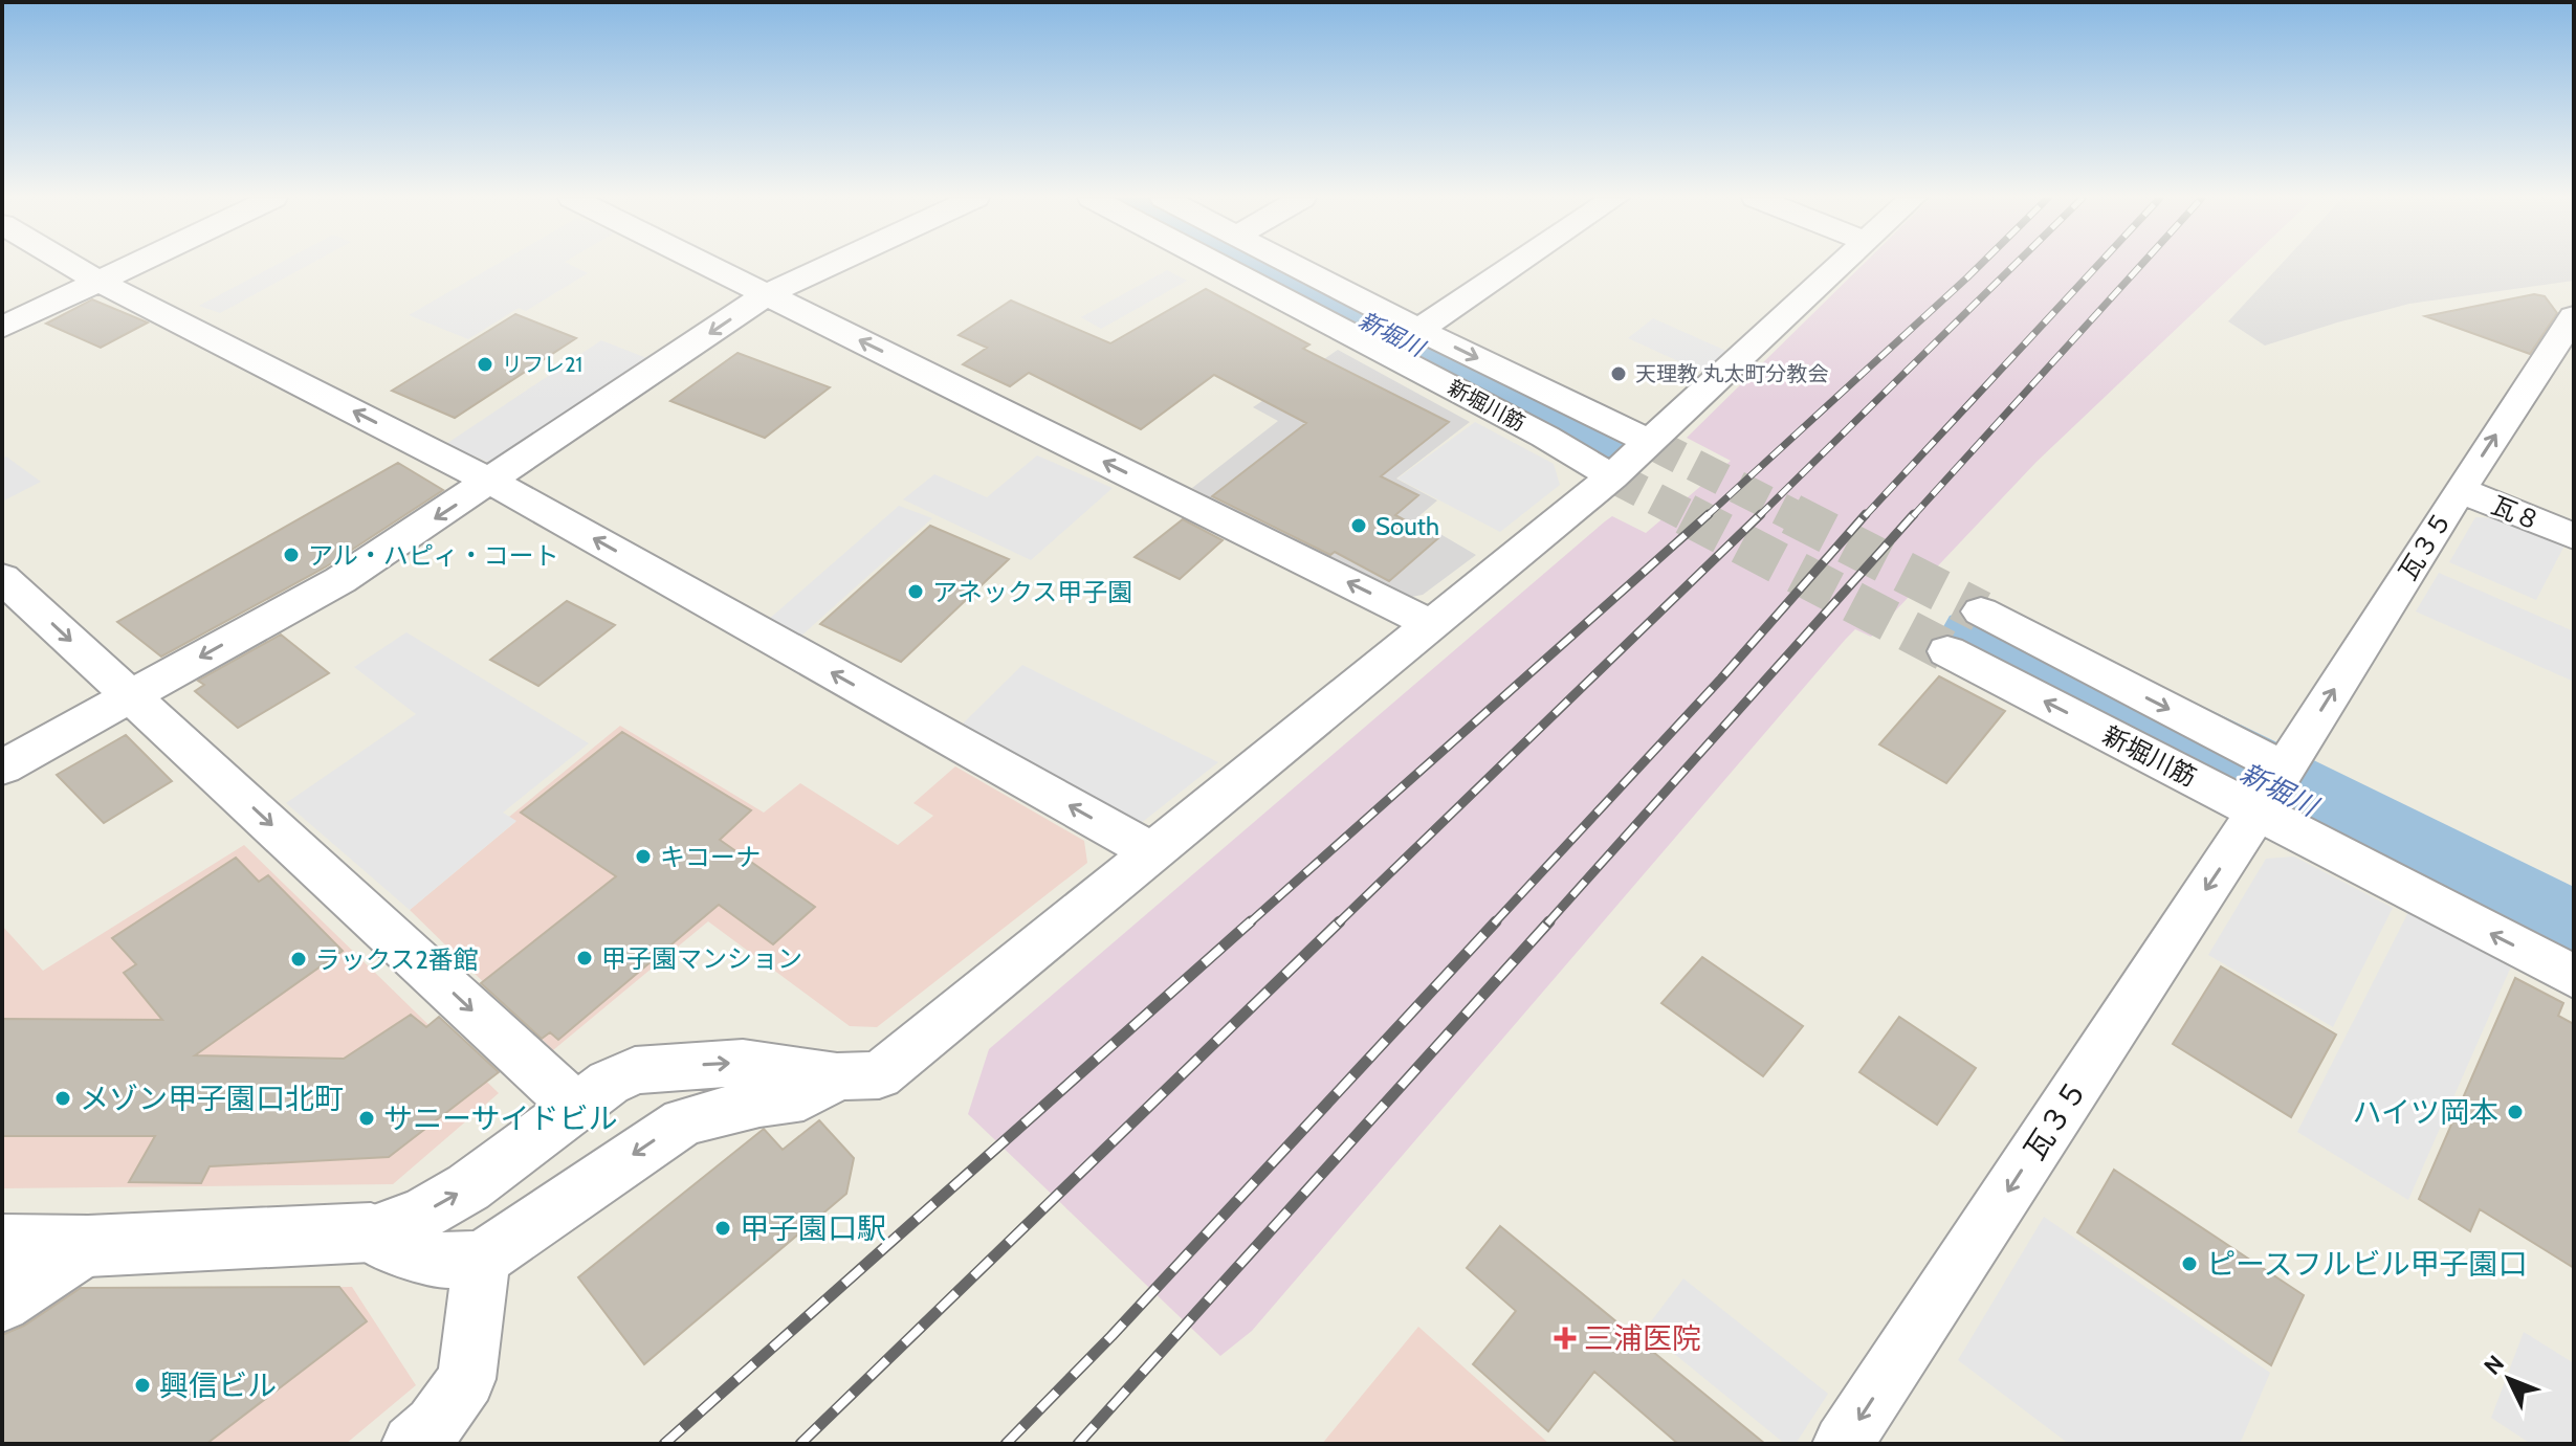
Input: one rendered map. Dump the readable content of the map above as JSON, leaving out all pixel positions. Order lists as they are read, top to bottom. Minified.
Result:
{"streets":{"street":["新堀川筋","瓦８","瓦３５"]},"crossings":[["新堀川筋","瓦３５"],["瓦８","瓦３５"]],"water":["新堀川"],"places":{"other":["リフレ21","天理教 丸太町分教会","South","アル・ハピィ・コート","アネックス甲子園","キコーナ","甲子園マンション","ラックス2番館","メゾン甲子園口北町","ハイツ岡本","サニーサイドビル","甲子園口駅","ピースフルビル甲子園口","興信ビル"],"health":["三浦医院"]},"north":"top left"}
